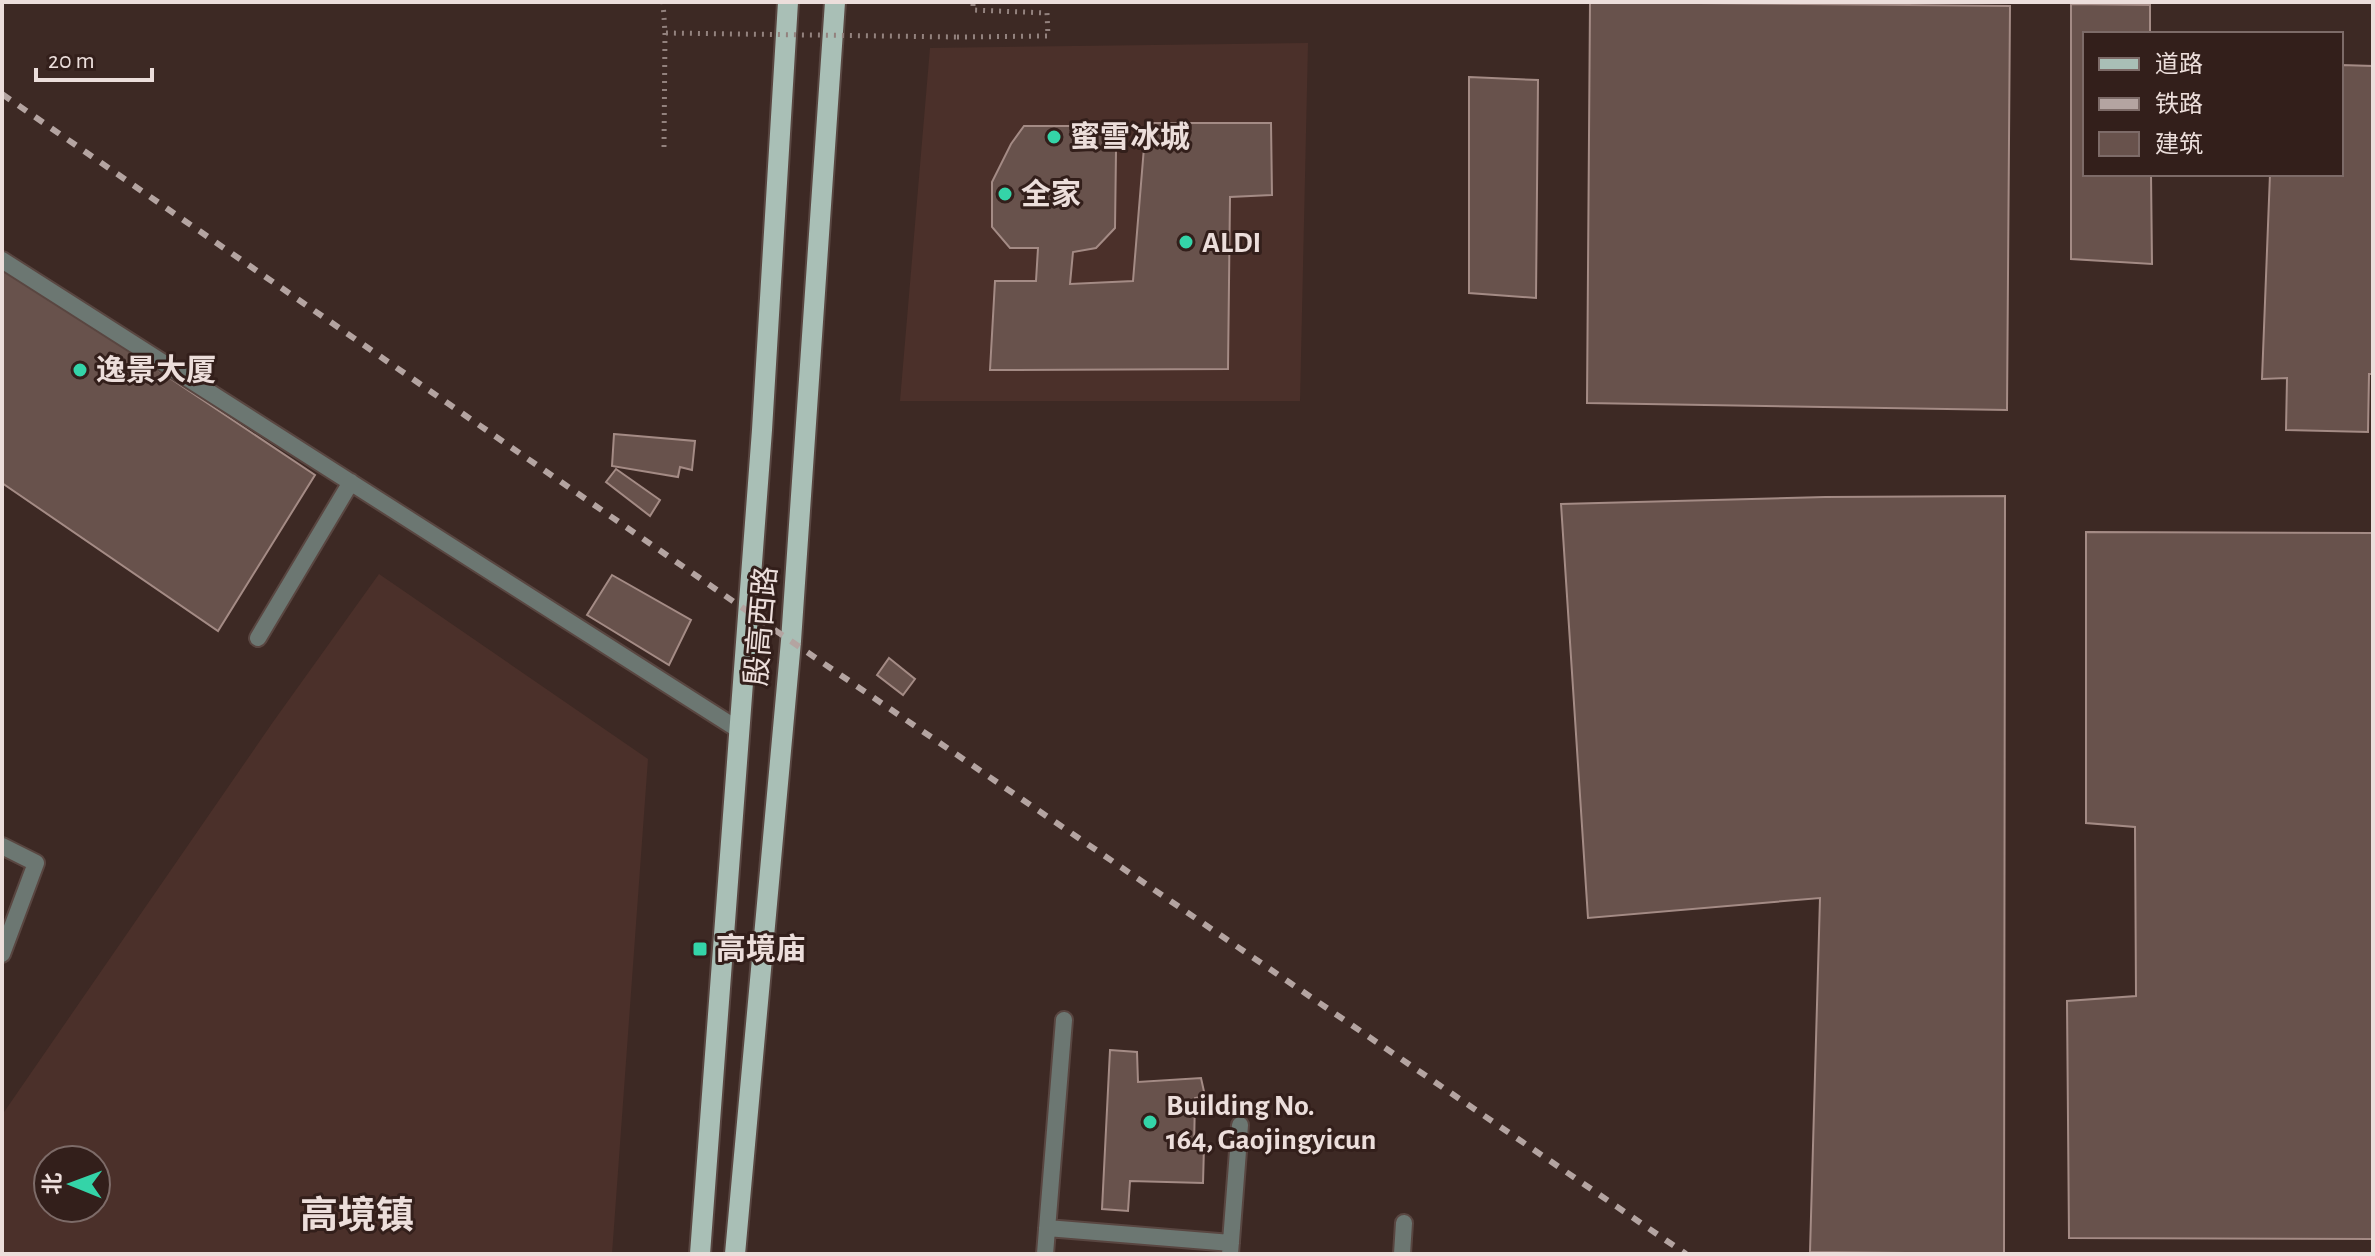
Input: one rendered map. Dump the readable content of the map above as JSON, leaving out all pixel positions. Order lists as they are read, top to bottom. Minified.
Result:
{"streets":{"main road":["殷高西路"]},"districts":["高境镇"],"places":{"other":["蜜雪冰城","全家","ALDI","逸景大厦","Building No. 164, Gaojingyicun"],"transit":["高境庙"]},"legend":["道路","铁路","建筑"],"scale_bar":"20 m","north":"left"}
